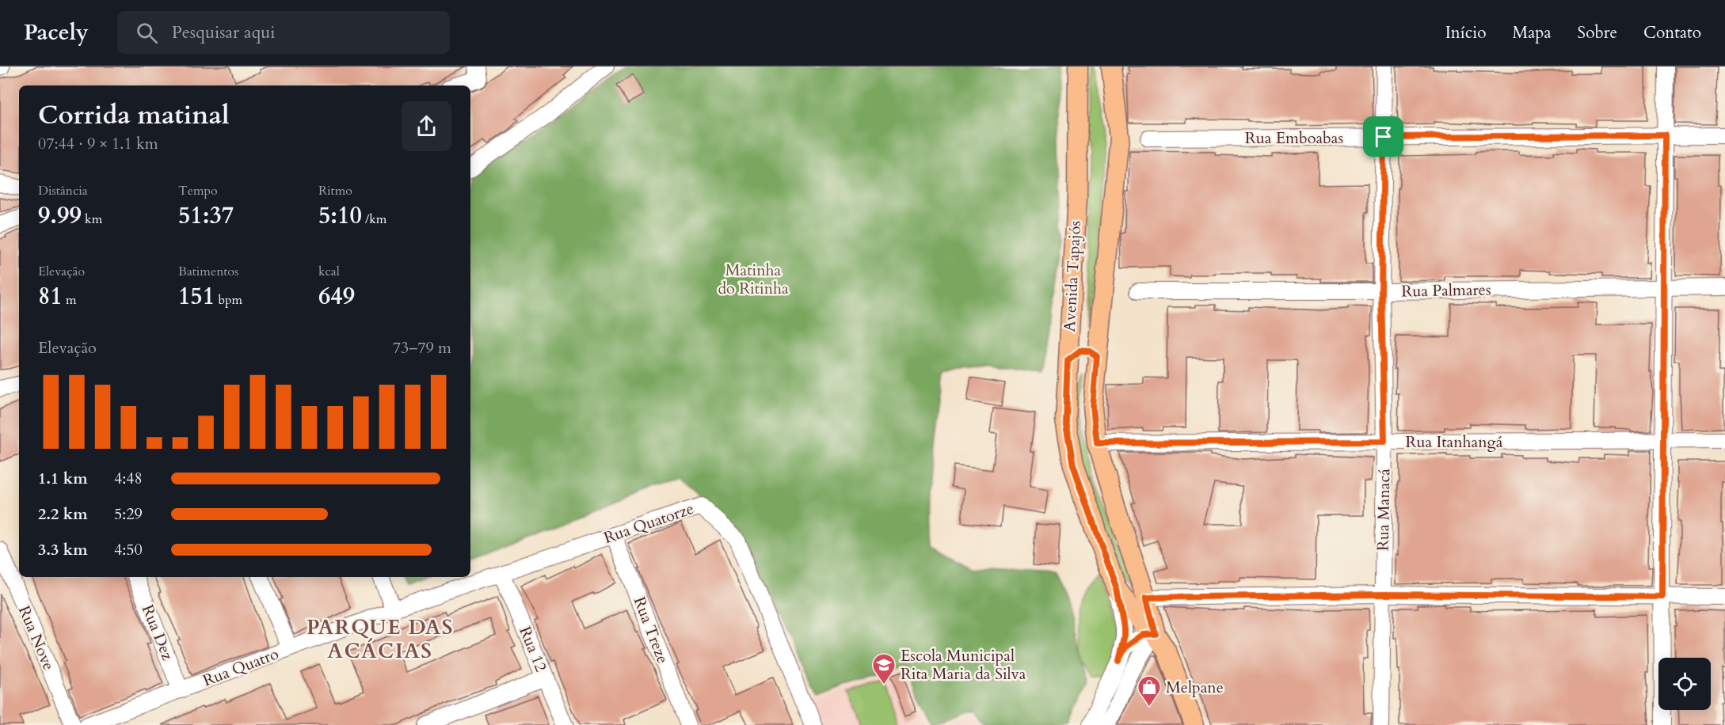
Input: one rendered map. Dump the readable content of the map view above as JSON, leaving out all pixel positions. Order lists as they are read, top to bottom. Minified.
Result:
{"streets":{"main road":["Avenida Tapajós"],"street":["Rua Emboabas","Rua Palmares","Rua Itanhangá","Rua Manacá","Rua Quatorze","Rua Treze","Rua Dez","Rua Nove","Rua 12","Rua Quatro"]},"crossings":[["Rua Emboabas","Rua Manacá"],["Avenida Tapajós","Rua Itanhangá"],["Rua Palmares","Rua Manacá"],["Rua Itanhangá","Rua Manacá"],["Rua Quatorze","Rua Treze"],["Rua Quatorze","Rua 12"],["Rua Quatorze","Rua Quatro"],["Rua Dez","Rua Quatro"]],"districts":["PARQUE DAS ACÁCIAS"],"parks":["Matinha do Ritinha"],"places":{"school or university":["Escola Municipal Rita Maria da Silva"],"shop":["Melpane"]},"page":{"header":"Pacely","search":"Pesquisar aqui","nav":["Início","Mapa","Sobre","Contato"],"heading":["Corrida matinal","07:44 · 9 × 1.1 km"],"stats":[["Distância","9.99 km"],["Tempo","51:37"],["Ritmo","5:10 /km"],["Elevação","81 m"],["Batimentos","151 bpm"],["kcal","649"]],"chart":["Elevação","73–79 m"],"list":[{"name":"1.1 km","note":"4:48"},{"name":"2.2 km","note":"5:29"},{"name":"3.3 km","note":"4:50"}]}}
